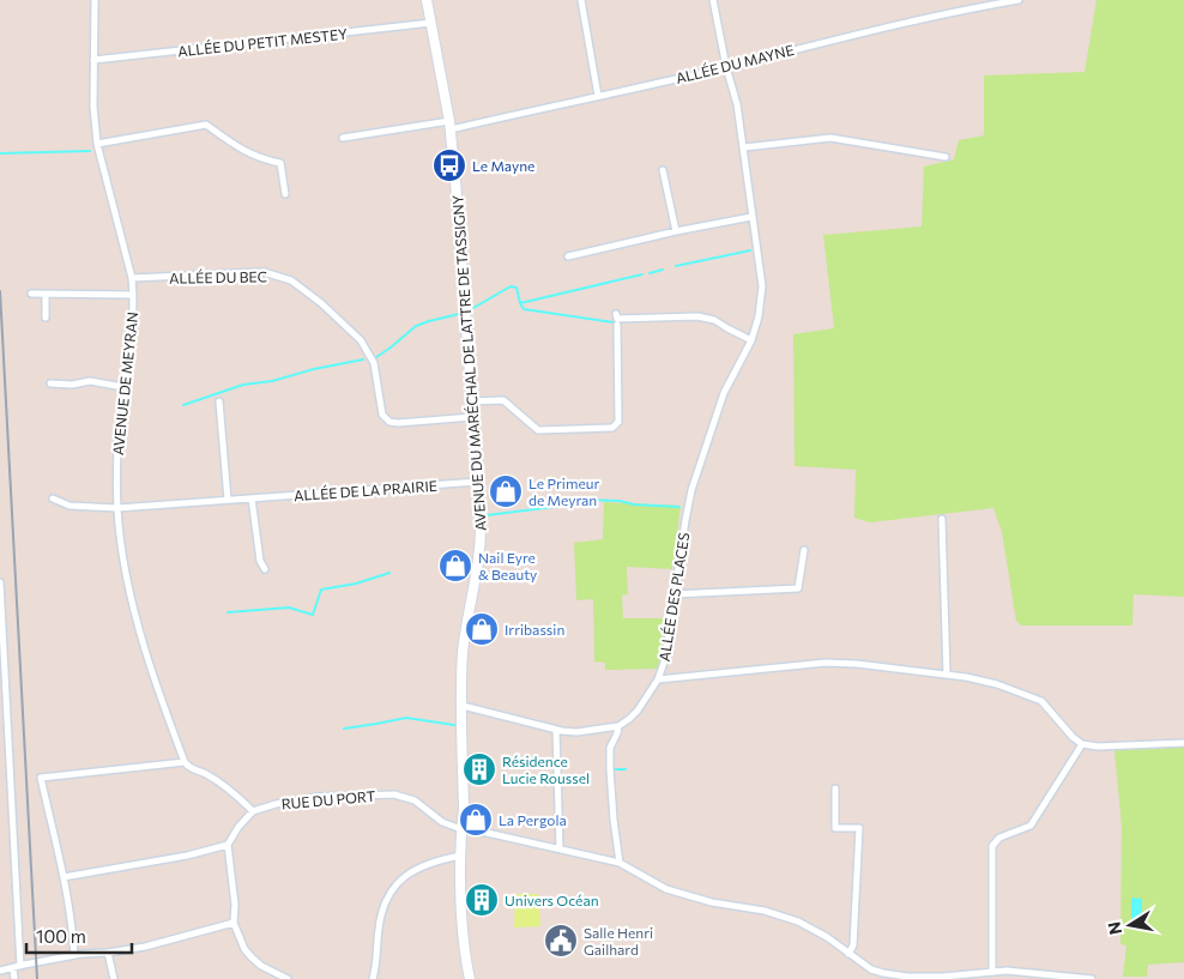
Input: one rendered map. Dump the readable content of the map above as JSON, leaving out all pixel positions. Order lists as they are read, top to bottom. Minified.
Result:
{"streets":{"main road":["AVENUE DU MARÉCHAL DE LATTRE DE TASSIGNY"],"street":["ALLÉE DU PETIT MESTEY","ALLÉE DU MAYNE","ALLÉE DU BEC","AVENUE DE MEYRAN","ALLÉE DE LA PRAIRIE","ALLÉE DES PLACES","RUE DU PORT"]},"crossings":[["ALLÉE DU PETIT MESTEY","AVENUE DU MARÉCHAL DE LATTRE DE TASSIGNY"],["ALLÉE DU PETIT MESTEY","AVENUE DE MEYRAN"],["ALLÉE DU MAYNE","AVENUE DU MARÉCHAL DE LATTRE DE TASSIGNY"],["ALLÉE DU MAYNE","ALLÉE DES PLACES"],["ALLÉE DU BEC","AVENUE DU MARÉCHAL DE LATTRE DE TASSIGNY"],["ALLÉE DU BEC","AVENUE DE MEYRAN"],["AVENUE DU MARÉCHAL DE LATTRE DE TASSIGNY","ALLÉE DE LA PRAIRIE"],["AVENUE DU MARÉCHAL DE LATTRE DE TASSIGNY","RUE DU PORT"],["AVENUE DE MEYRAN","ALLÉE DE LA PRAIRIE"]],"places":{"bus stop":["Le Mayne"],"shop":["Le Primeur de Meyran","Nail Eyre & Beauty","Irribassin","La Pergola"],"building":["Résidence Lucie Roussel","Univers Océan"],"public building":["Salle Henri Gailhard"]},"scale_bar":"100 m","north":"left"}
